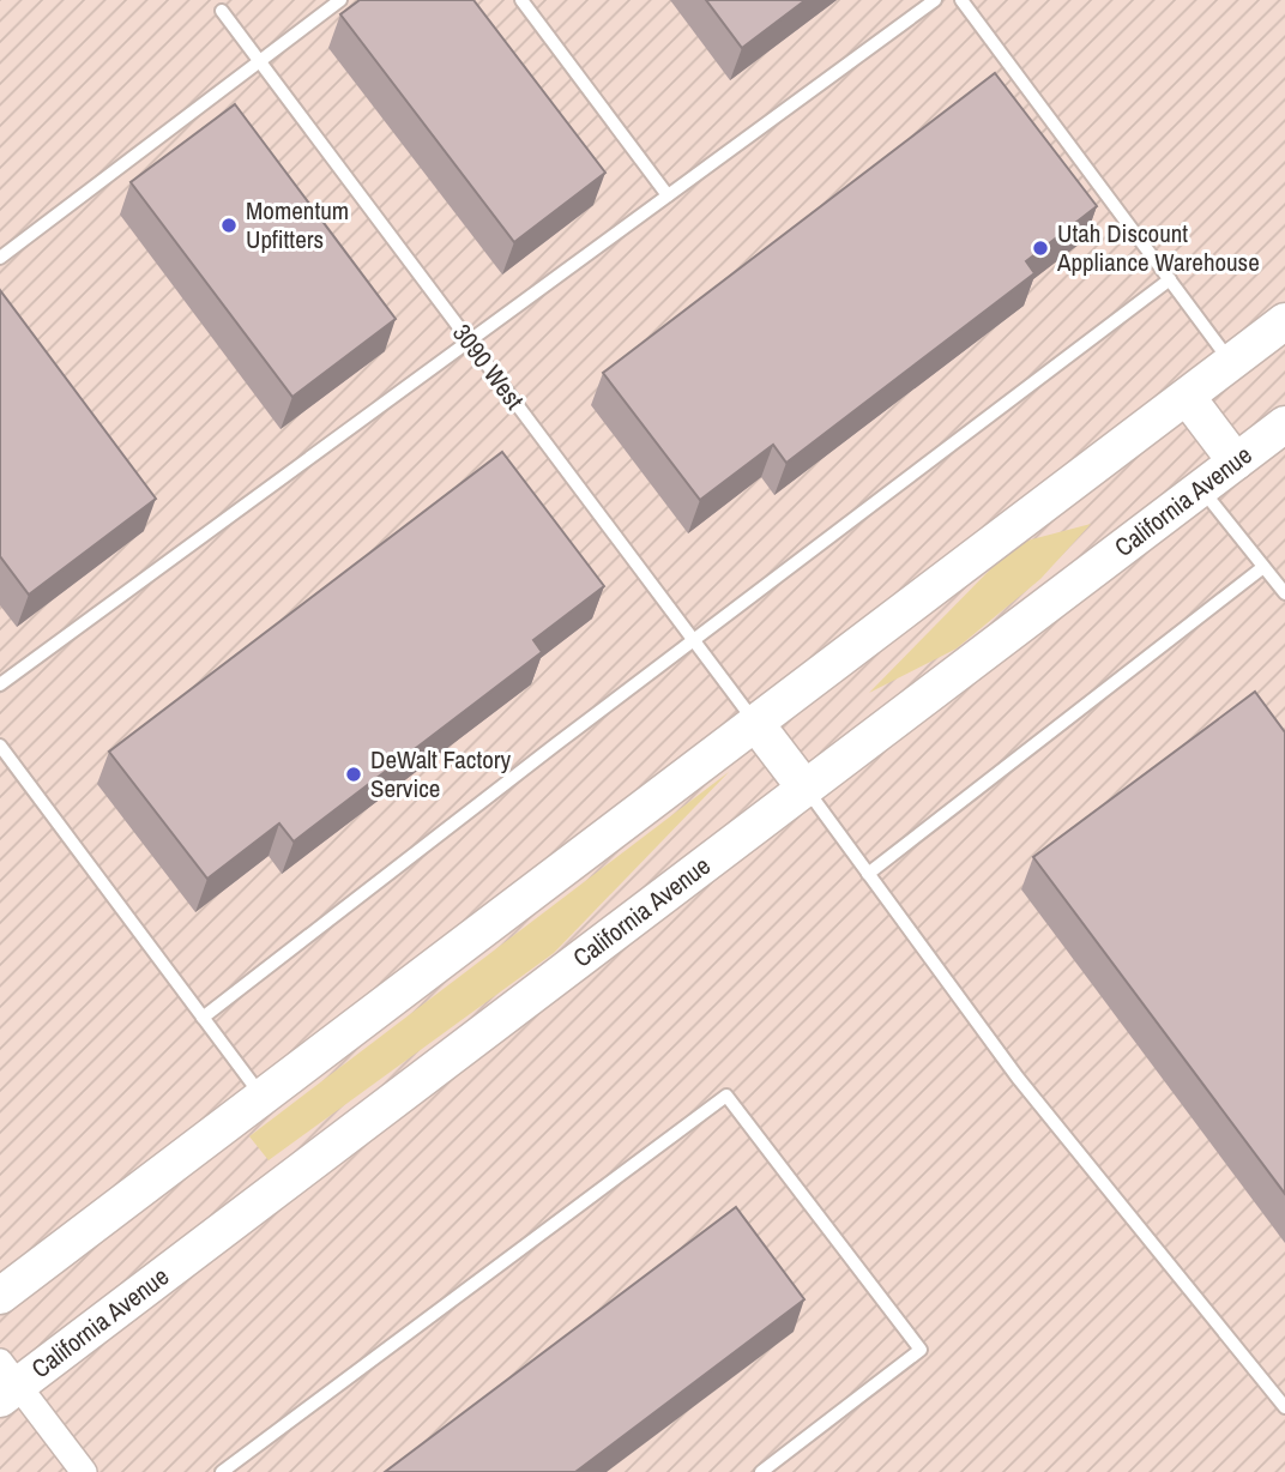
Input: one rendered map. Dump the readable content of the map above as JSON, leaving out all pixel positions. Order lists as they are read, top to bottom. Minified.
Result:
{"streets":{"main road":["California Avenue"],"lane":["3090 West"]},"places":["Momentum Upfitters","Utah Discount Appliance Warehouse","DeWalt Factory Service"]}
